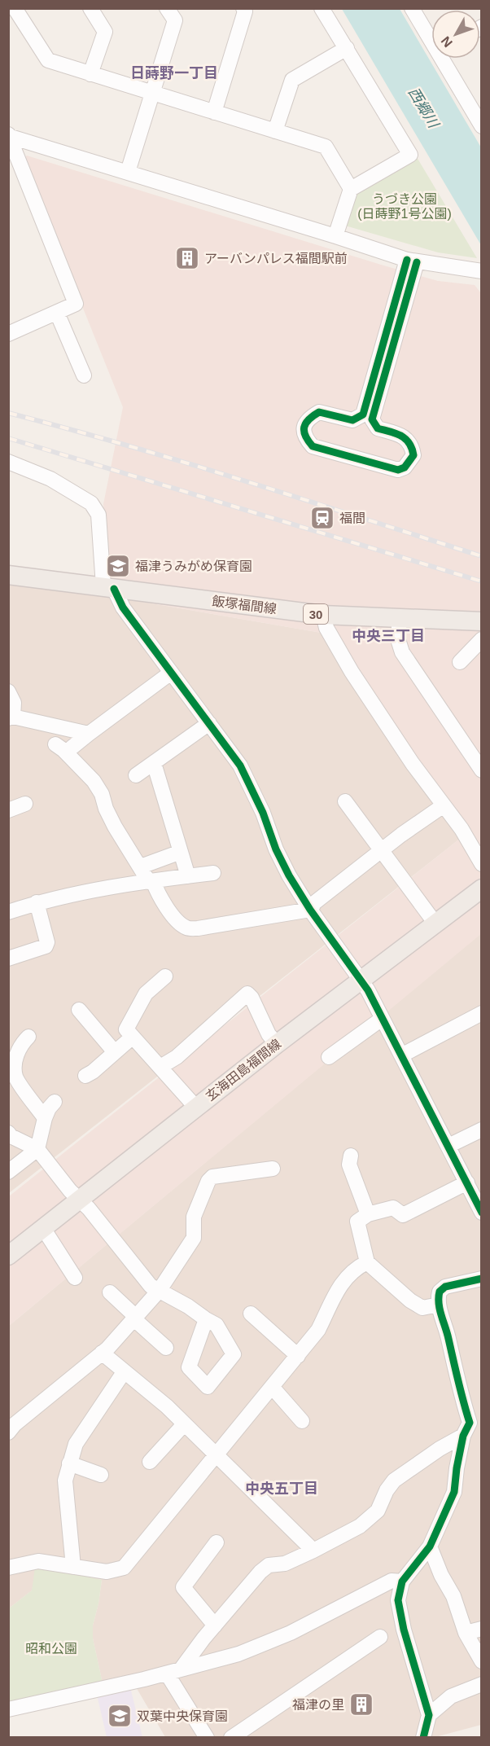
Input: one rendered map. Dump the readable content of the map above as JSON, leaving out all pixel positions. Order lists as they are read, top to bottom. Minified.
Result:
{"streets":{"main road":["飯塚福間線","30","玄海田島福間線"]},"districts":["日蒔野一丁目","中央三丁目","中央五丁目"],"water":["西郷川"],"parks":["うづき公園 (日蒔野1号公園)","昭和公園"],"places":{"building":["アーバンパレス福間駅前","福津の里"],"station":["福間"],"school or university":["福津うみがめ保育園","双葉中央保育園"]},"north":"bottom left"}
